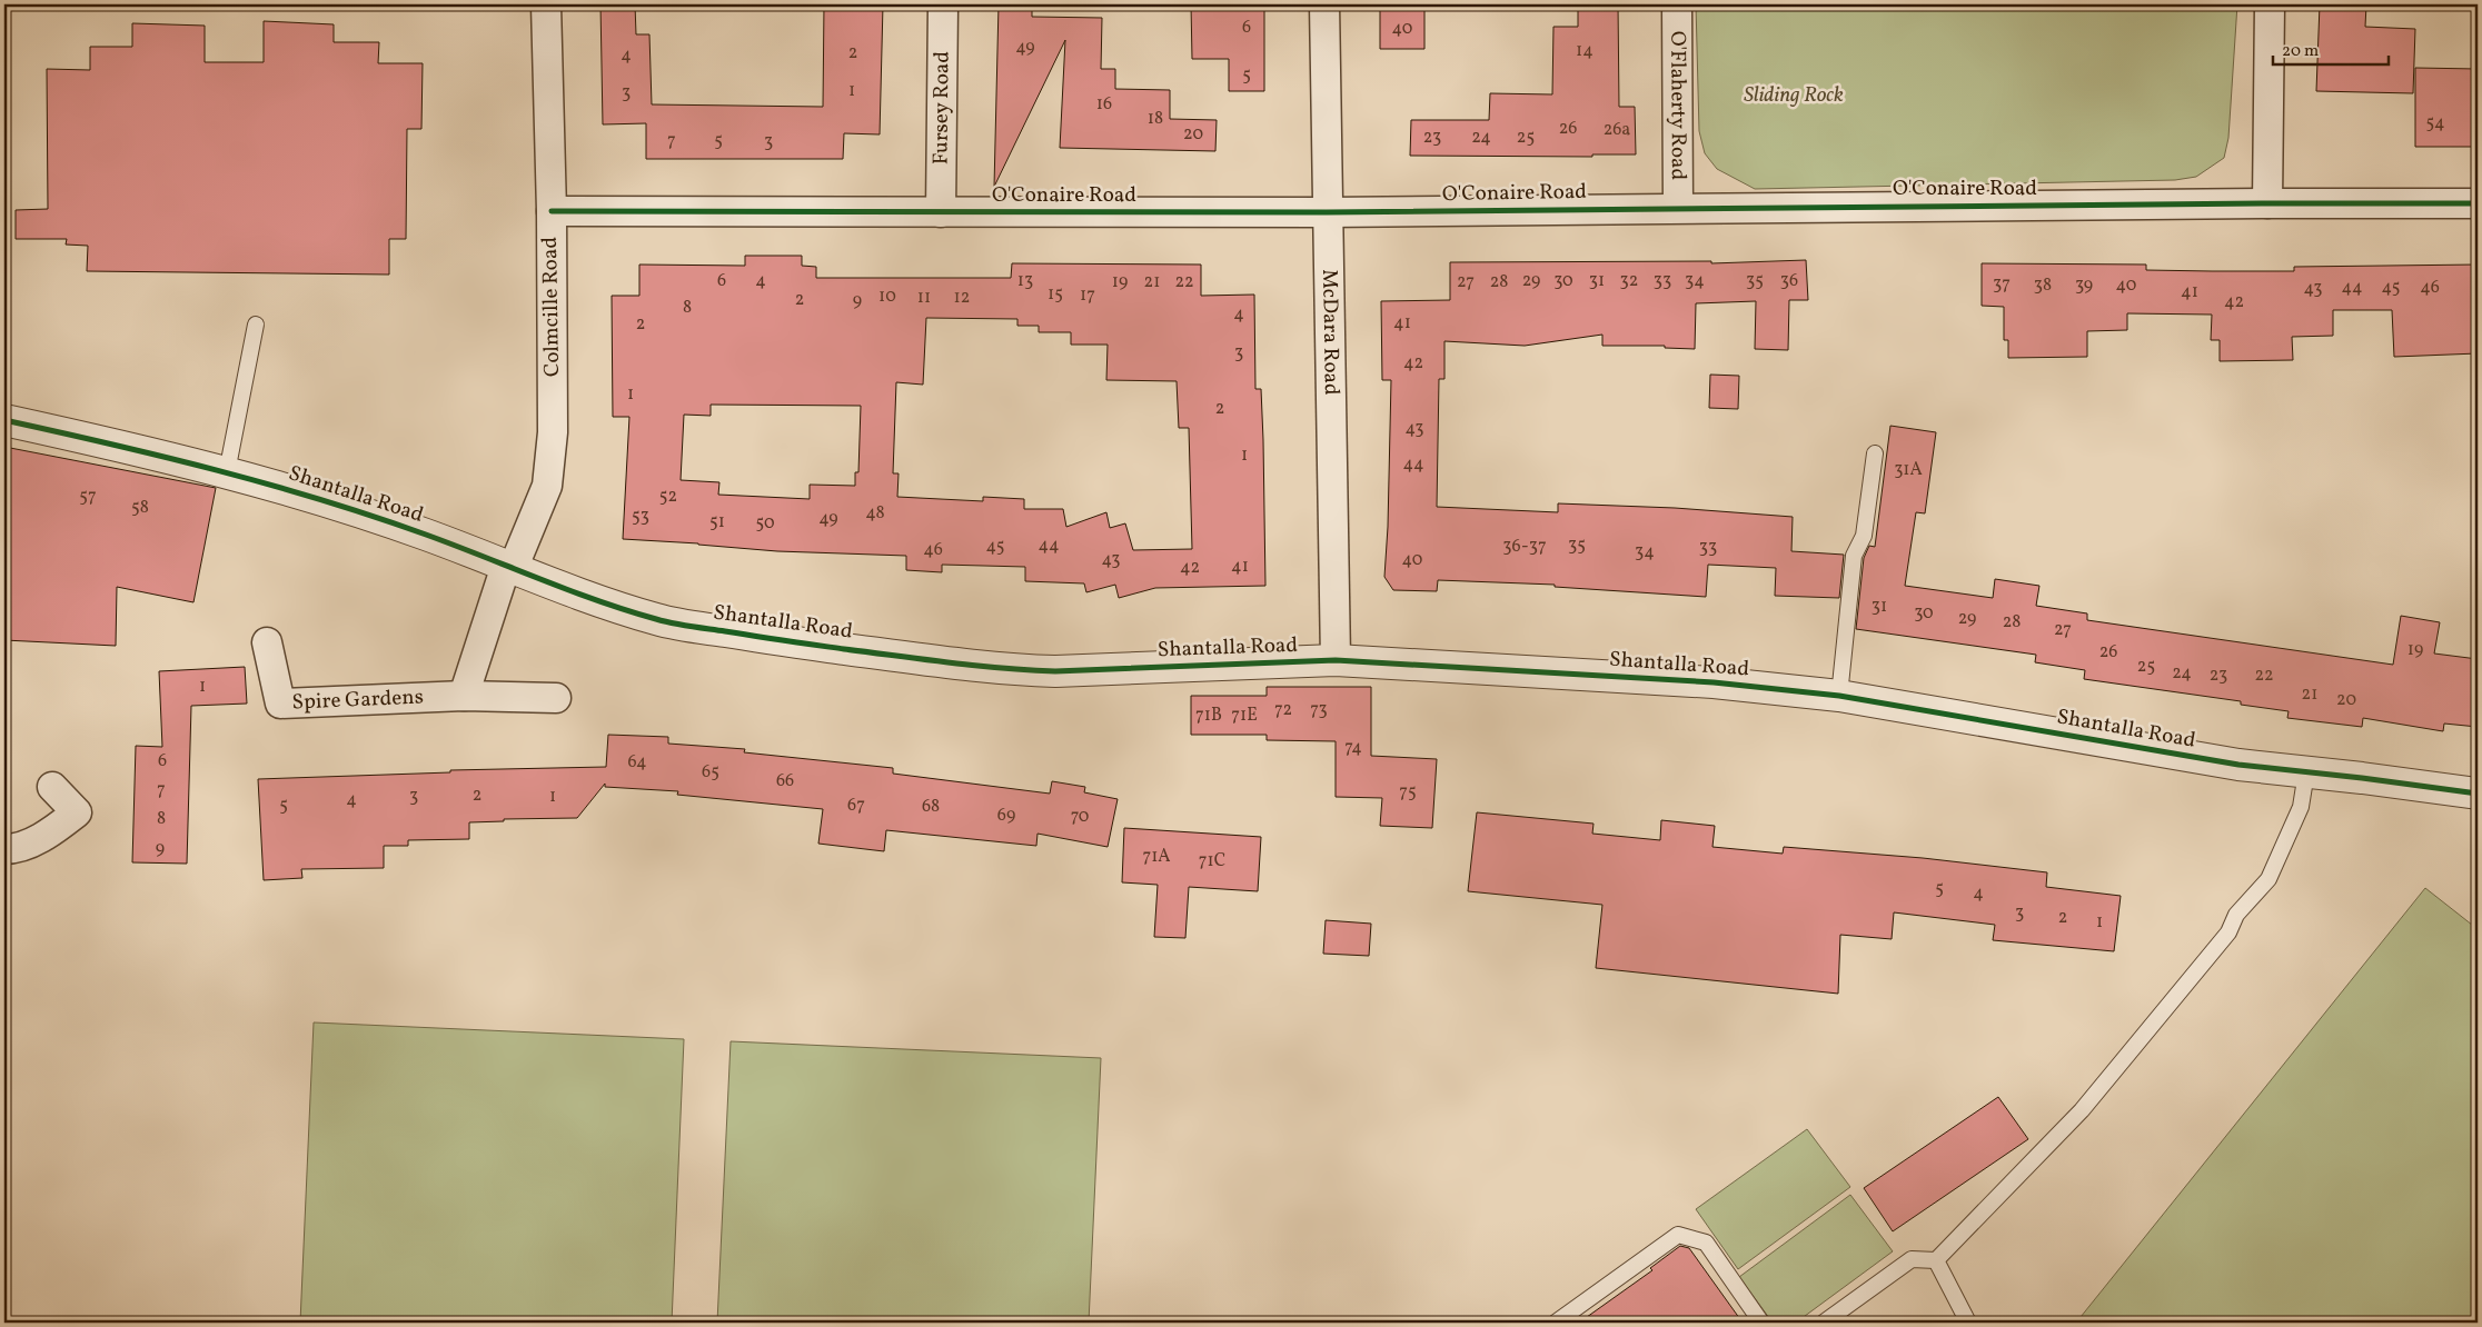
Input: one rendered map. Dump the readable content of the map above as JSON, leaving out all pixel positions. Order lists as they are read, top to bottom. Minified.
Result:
{"streets":{"street":["O'Flaherty Road","Fursey Road","O'Conaire Road","Colmcille Road","McDara Road","Shantalla Road","Spire Gardens"]},"crossings":[["O'Flaherty Road","O'Conaire Road"],["Fursey Road","O'Conaire Road"],["O'Conaire Road","Colmcille Road"],["O'Conaire Road","McDara Road"],["Colmcille Road","Shantalla Road"],["McDara Road","Shantalla Road"]],"parks":["Sliding Rock"],"house_numbers":["6","40","49","14","2","4","5","1","3","16","18","54","26","26a","20","23","24","25","7","5","3","6","4","13","29","30","31","32","33","34","35","36","19","21","22","27","28","37","38","39","40","44","45","46","43","41","15","17","10","11","12","2","9","42","8","4","41","2","3","42","1","2","43","1","44","31A","57","52","58","48","53","49","51","50","44","35","45","36-37","33","46","34","43","40","41","42","31","30","29","28","27","19","26","25","24","23","22","1","21","20","72","73","71B","71E","74","6","64","65","66","7","75","2","3","1","4","5","67","68","69","70","8","9","71A","71C","5","4","3","2","1"],"scale_bar":"20 m"}
